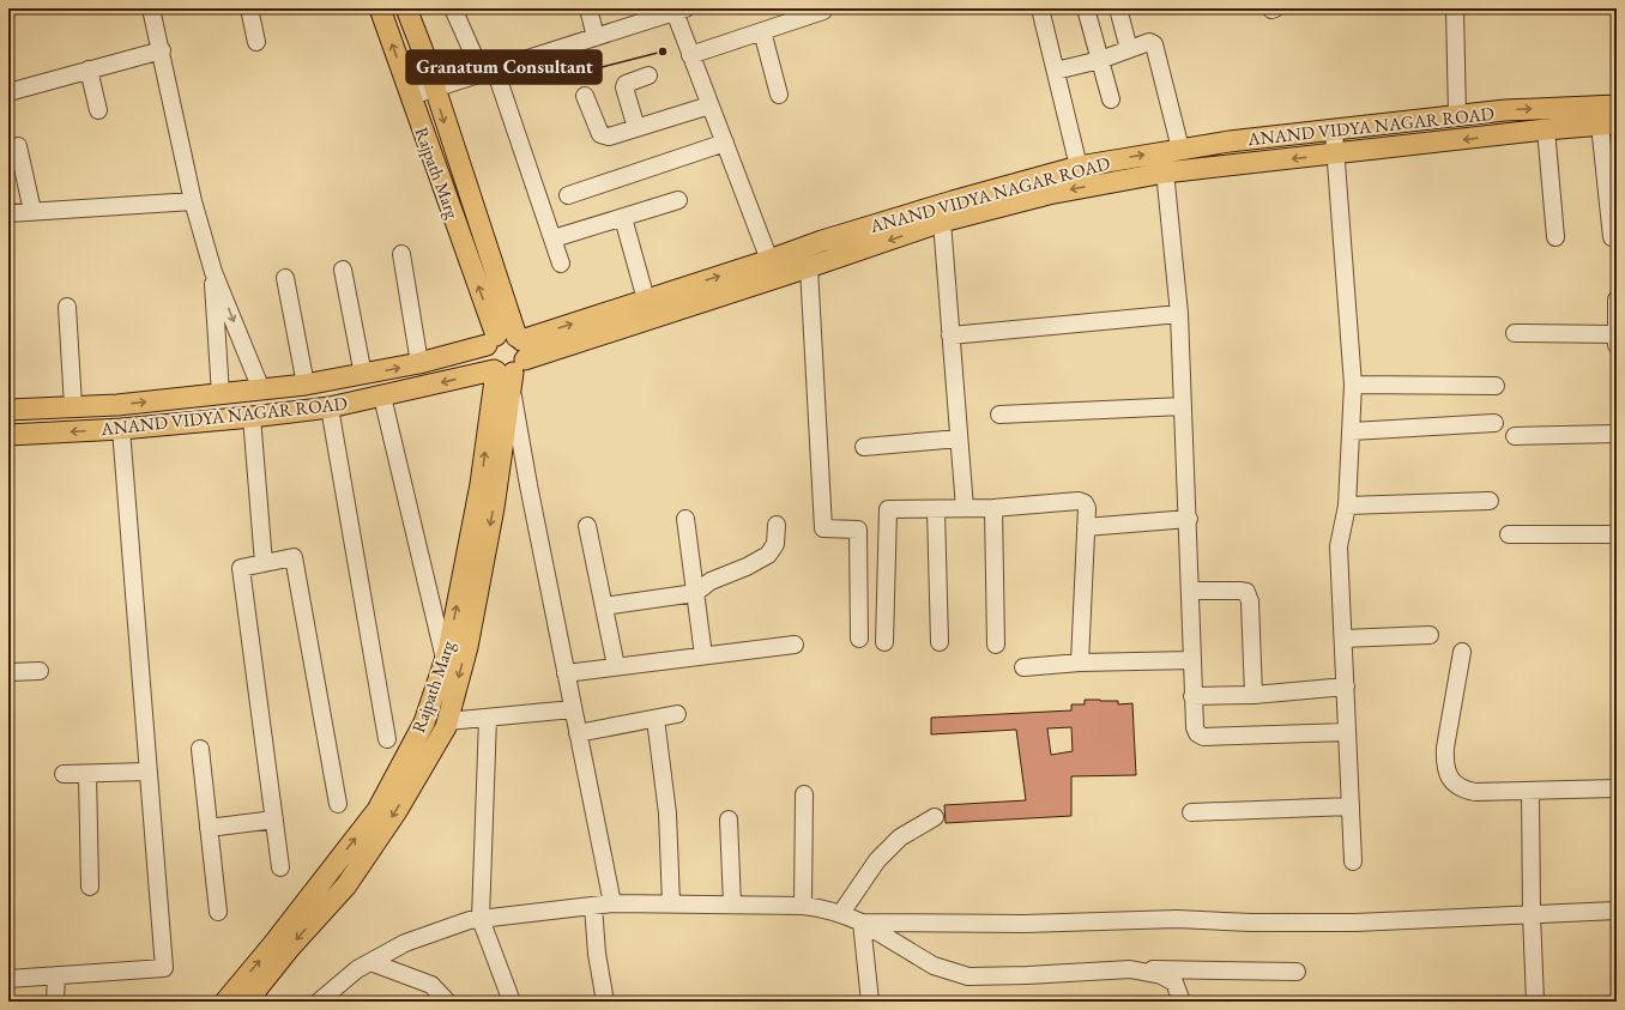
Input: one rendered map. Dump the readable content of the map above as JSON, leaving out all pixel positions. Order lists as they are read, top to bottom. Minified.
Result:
{"streets":{"main road":["ANAND VIDYA NAGAR ROAD","Rajpath Marg"]},"crossings":[["ANAND VIDYA NAGAR ROAD","Rajpath Marg"]],"places":["Granatum Consultant"]}
